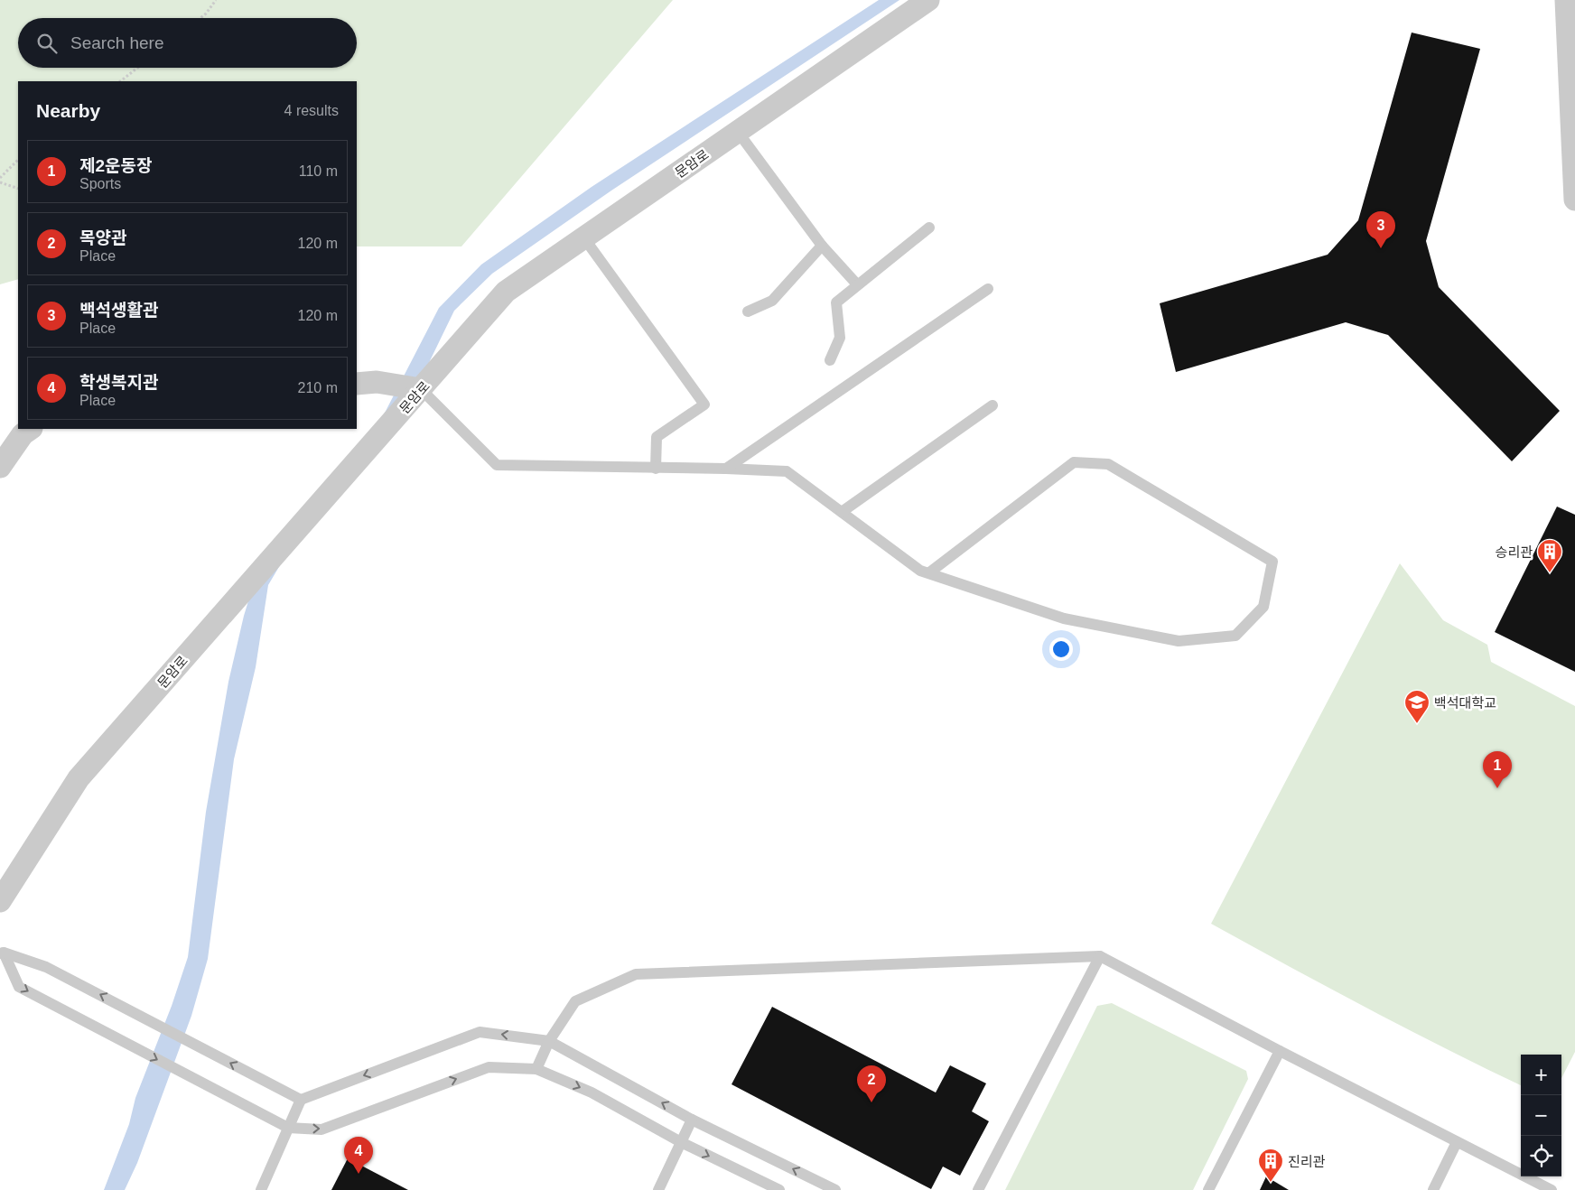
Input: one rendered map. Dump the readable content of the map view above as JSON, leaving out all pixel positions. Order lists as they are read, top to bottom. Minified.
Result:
{"streets":{"street":["문암로"]},"places":{"building":["승리관","진리관"],"school or university":["백석대학교"]},"page":{"search":"Search here","heading":["Nearby","4 results"],"list":[{"mark":"1","name":"제2운동장","note":"Sports","value":"110 m"},{"mark":"2","name":"목양관","note":"Place","value":"120 m"},{"mark":"3","name":"백석생활관","note":"Place","value":"120 m"},{"mark":"4","name":"학생복지관","note":"Place","value":"210 m"}],"pins":["3","1","2","4"],"map_buttons":["+","−"]}}
